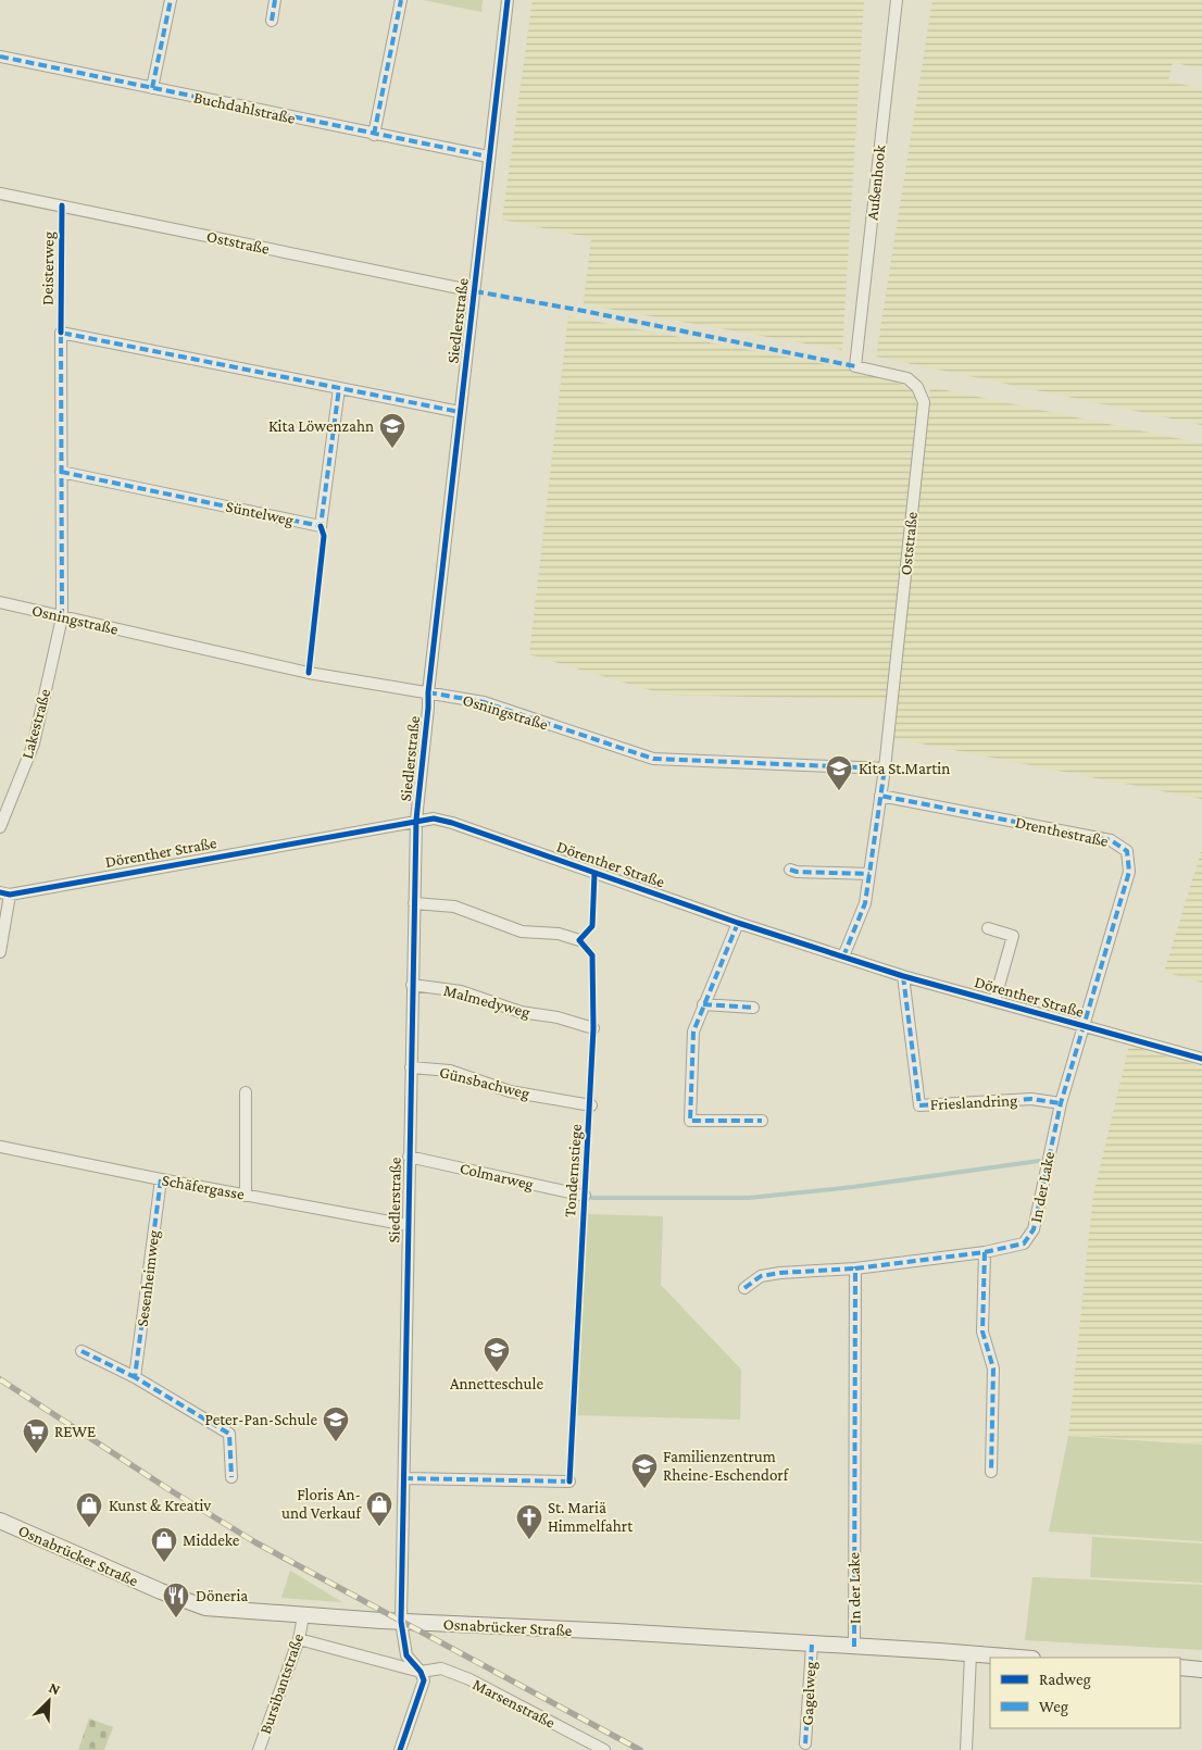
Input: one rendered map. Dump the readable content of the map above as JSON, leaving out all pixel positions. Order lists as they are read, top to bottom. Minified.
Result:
{"streets":{"main road":["Osnabrücker Straße"],"street":["Buchdahlstraße","Außenhook","Oststraße","Siedlerstraße","Süntelweg","Osningstraße","Lakestraße","Drenthestraße","Dörenther Straße","Malmedyweg","Günsbachweg","Frieslandring","Colmarweg","Schäfergasse","In der Lake","Sesenheimweg","Bursibantstraße","Gagelweg","Marsenstraße"],"cycle path":["Deisterweg","Tondernstiege"]},"crossings":[["Buchdahlstraße","Siedlerstraße"],["Außenhook","Oststraße"],["Oststraße","Siedlerstraße"],["Oststraße","Osningstraße"],["Siedlerstraße","Osningstraße"],["Siedlerstraße","Dörenther Straße"],["Siedlerstraße","Malmedyweg"],["Siedlerstraße","Günsbachweg"],["Siedlerstraße","Colmarweg"],["Siedlerstraße","Schäfergasse"],["Siedlerstraße","Osnabrücker Straße"],["Siedlerstraße","Marsenstraße"],["Osningstraße","Lakestraße"],["Drenthestraße","Dörenther Straße"],["Drenthestraße","In der Lake"],["Dörenther Straße","Frieslandring"],["Dörenther Straße","In der Lake"],["Frieslandring","In der Lake"],["Schäfergasse","Sesenheimweg"],["In der Lake","Osnabrücker Straße"],["Osnabrücker Straße","Bursibantstraße"],["Osnabrücker Straße","Gagelweg"]],"places":{"school or university":["Kita Löwenzahn","Kita St.Martin","Annetteschule","Peter-Pan-Schule","Familienzentrum Rheine-Eschendorf"],"supermarket":["REWE"],"shop":["Floris An- und Verkauf","Kunst & Kreativ","Middeke"],"church":["St. Mariä Himmelfahrt"],"restaurant":["Döneria"]},"legend":["Radweg","Weg"],"north":"top right"}
